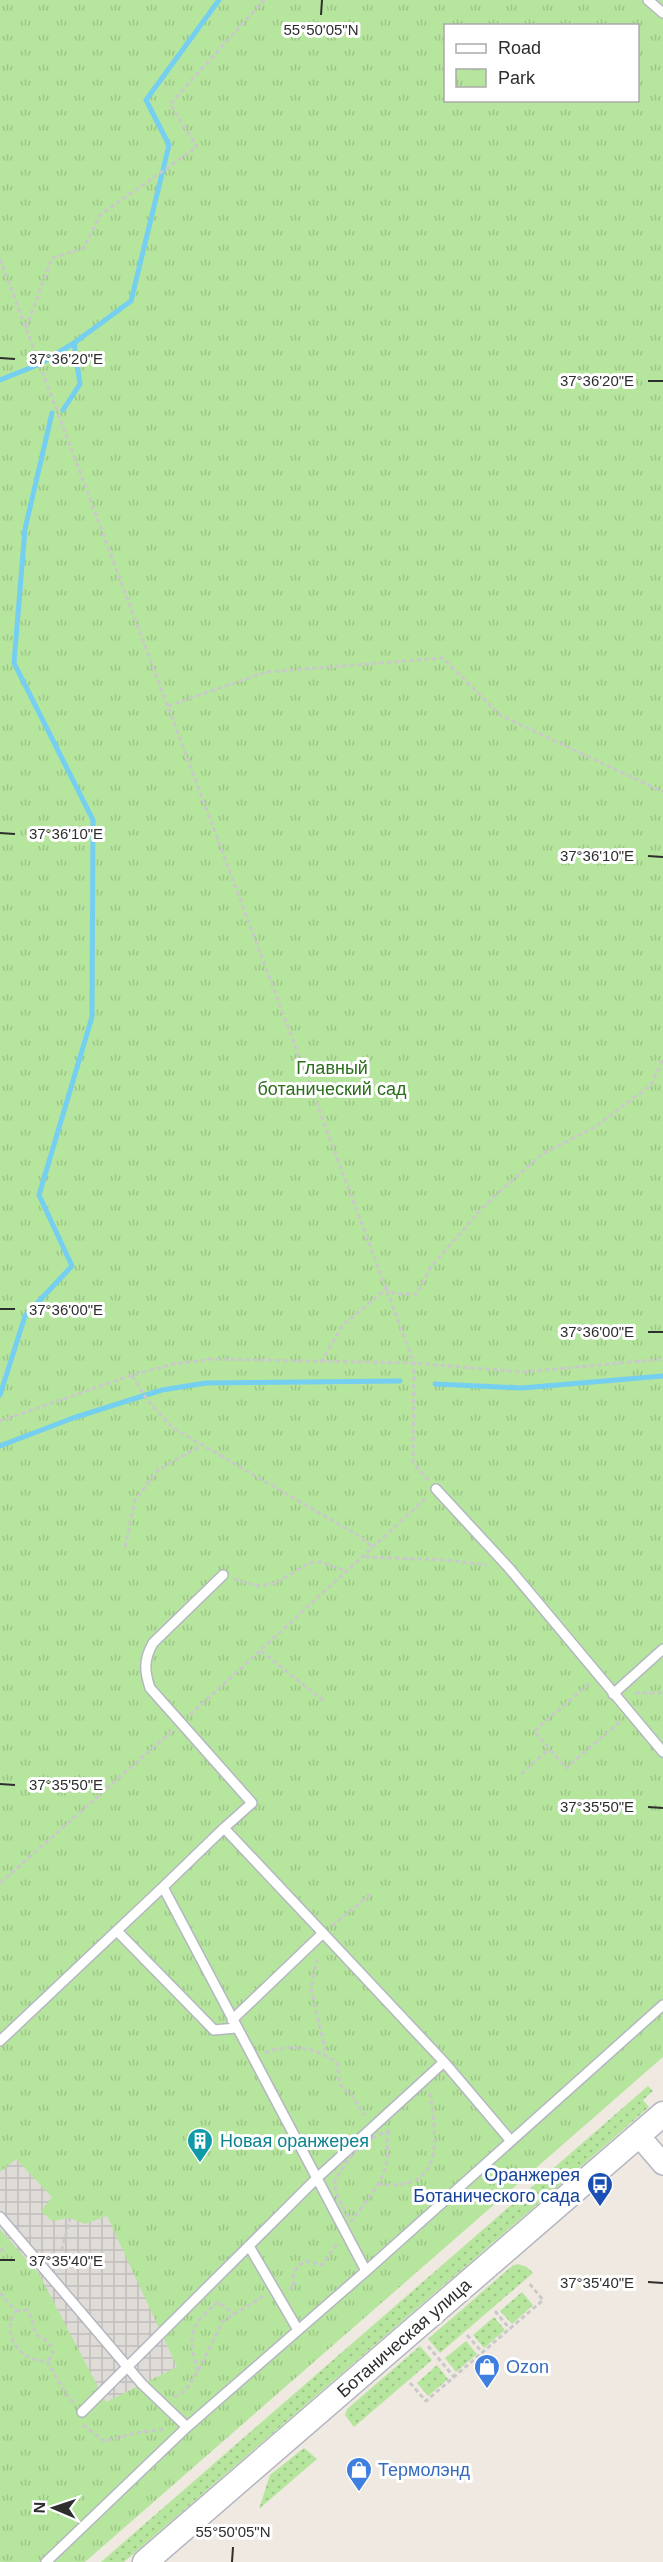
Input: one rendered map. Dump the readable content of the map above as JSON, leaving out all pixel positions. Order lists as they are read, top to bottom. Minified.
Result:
{"streets":{"main road":["Ботаническая улица"]},"parks":["Главный ботанический сад"],"places":{"building":["Новая оранжерея"],"bus stop":["Оранжерея Ботанического сада"],"shop":["Ozon","Термолэнд"]},"legend":["Road","Park"],"north":"left","coordinates":["55°50'05\"N","37°36'20\"E","37°36'10\"E","37°36'00\"E","37°35'50\"E","37°35'40\"E"]}
